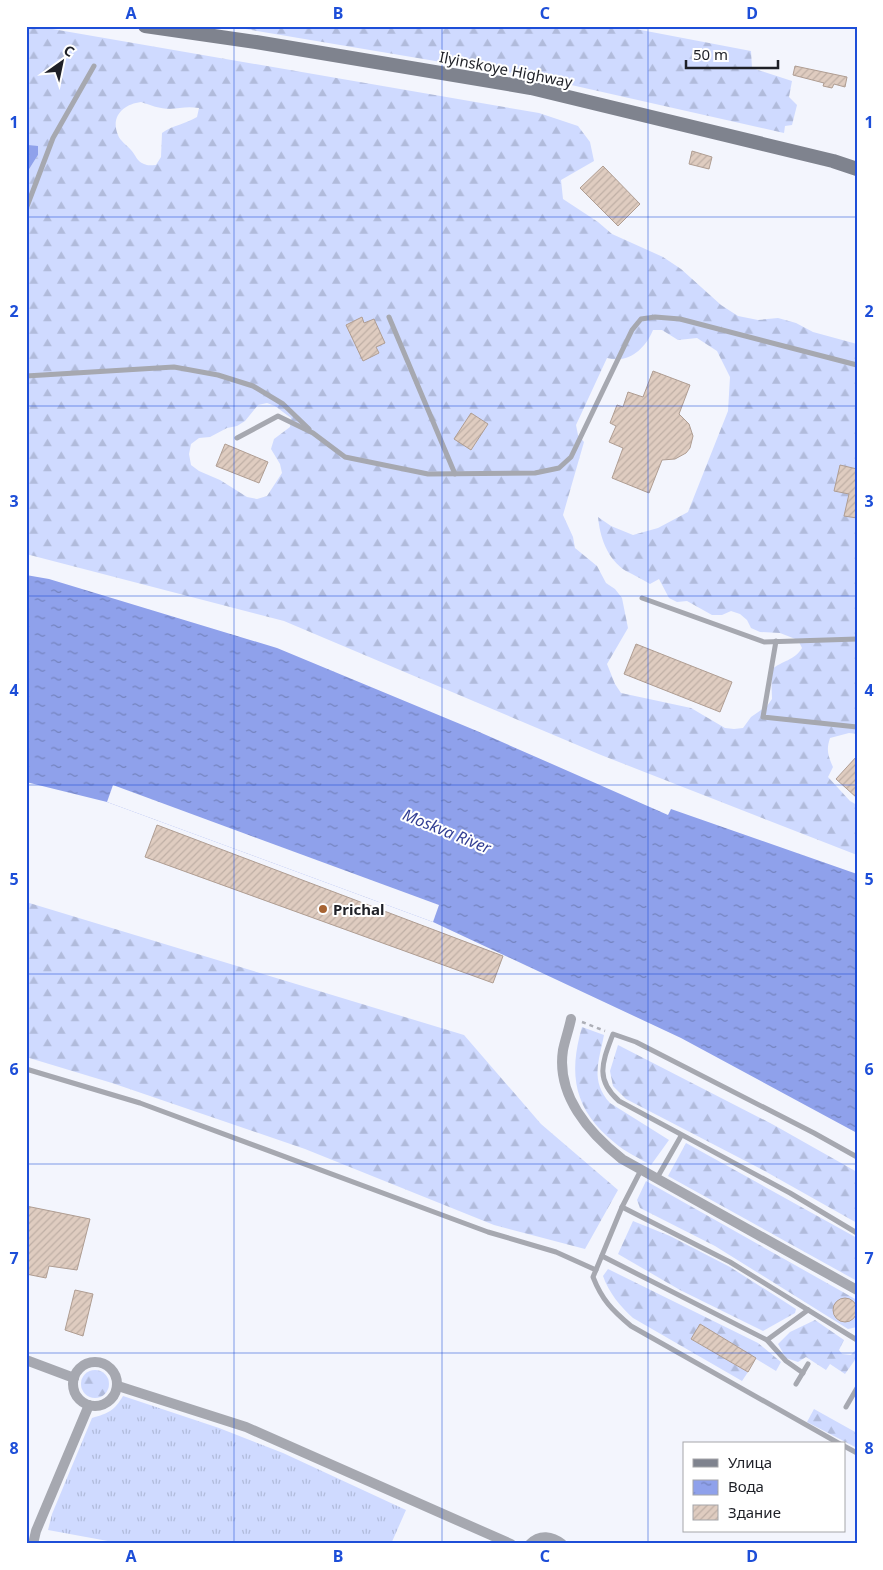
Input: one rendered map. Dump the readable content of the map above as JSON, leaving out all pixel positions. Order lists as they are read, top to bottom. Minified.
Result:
{"streets":{"main road":["Ilyinskoye Highway"]},"water":["Moskva River"],"places":["Prichal"],"legend":["Улица","Вода","Здание"],"scale_bar":"50 m","north":"top right","grid":{"columns":["A","B","C","D"],"rows":["1","2","3","4","5","6","7","8"]}}
